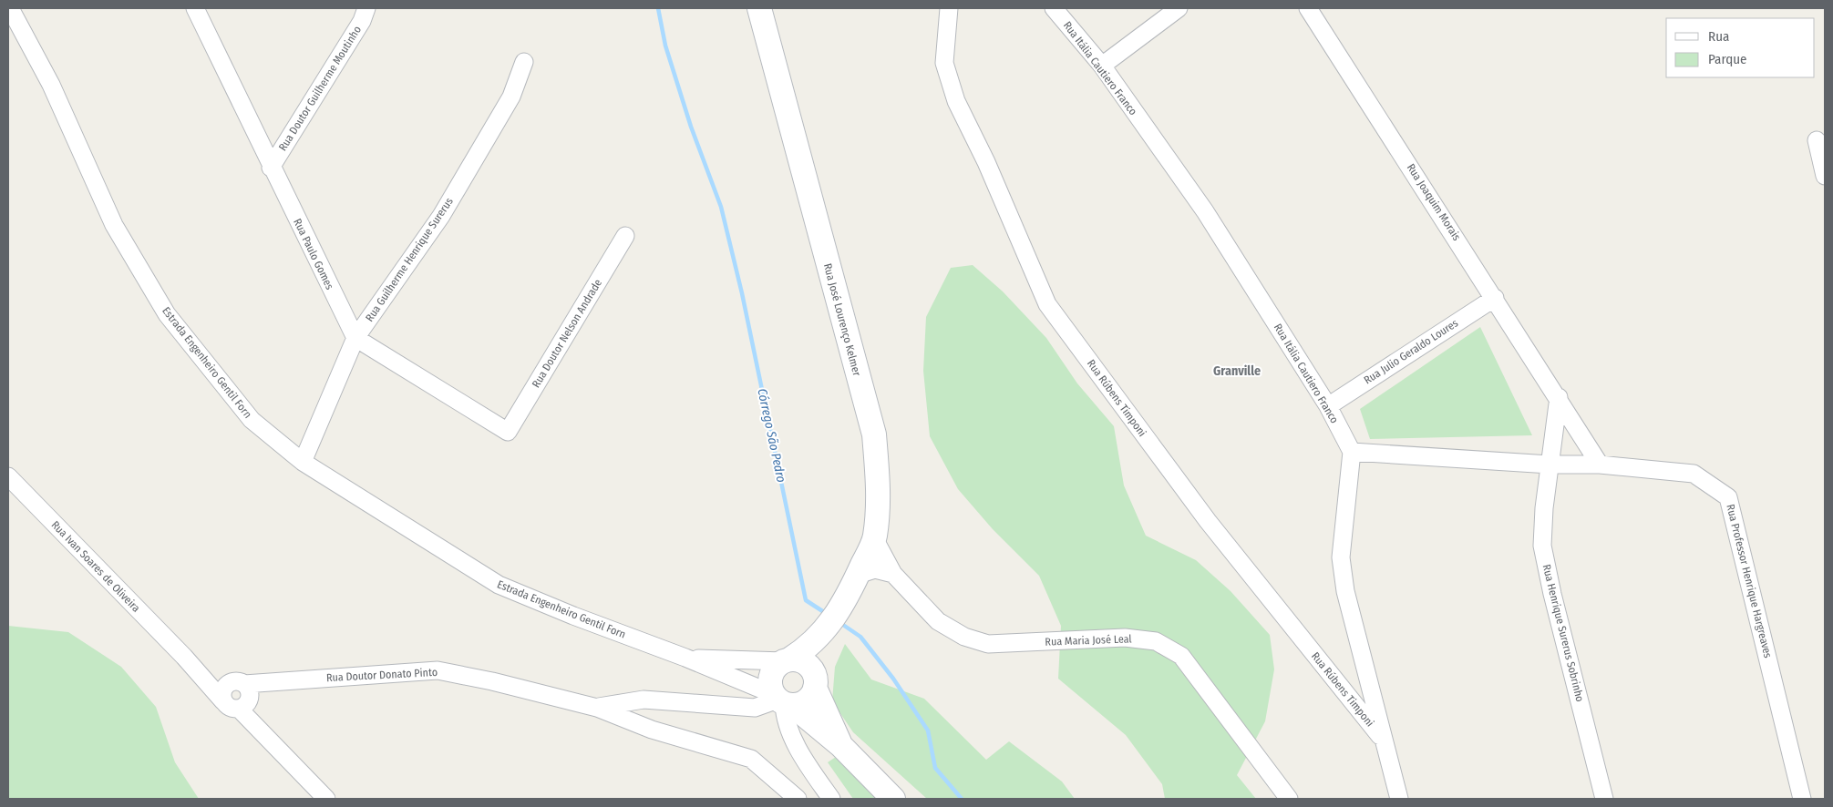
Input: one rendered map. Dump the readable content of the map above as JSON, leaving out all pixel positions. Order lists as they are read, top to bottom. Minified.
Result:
{"streets":{"main road":["Rua José Lourenço Kelmer","Estrada Engenheiro Gentil Forn"],"street":["Rua Itália Cautiero Franco","Rua Doutor Guilherme Moutinho","Rua Joaquim Morais","Rua Paulo Gomes","Rua Guilherme Henrique Surerus","Rua Doutor Nelson Andrade","Rua Julio Geraldo Loures","Rua Rúbens Timponi","Rua Ivan Soares de Oliveira","Rua Professor Henrique Hargreaves","Rua Henrique Surerus Sobrinho","Rua Maria José Leal","Rua Doutor Donato Pinto"]},"crossings":[["Rua Itália Cautiero Franco","Rua Julio Geraldo Loures"],["Rua Itália Cautiero Franco","Rua Professor Henrique Hargreaves"],["Rua Doutor Guilherme Moutinho","Rua Paulo Gomes"],["Rua Joaquim Morais","Rua Julio Geraldo Loures"],["Rua Joaquim Morais","Rua Professor Henrique Hargreaves"],["Rua Paulo Gomes","Rua Guilherme Henrique Surerus"],["Rua Paulo Gomes","Rua Doutor Nelson Andrade"],["Rua Guilherme Henrique Surerus","Rua Doutor Nelson Andrade"],["Rua Guilherme Henrique Surerus","Estrada Engenheiro Gentil Forn"],["Rua José Lourenço Kelmer","Estrada Engenheiro Gentil Forn"],["Rua José Lourenço Kelmer","Rua Maria José Leal"],["Rua José Lourenço Kelmer","Rua Doutor Donato Pinto"],["Estrada Engenheiro Gentil Forn","Rua Doutor Donato Pinto"],["Rua Ivan Soares de Oliveira","Rua Doutor Donato Pinto"],["Rua Professor Henrique Hargreaves","Rua Henrique Surerus Sobrinho"]],"districts":["Granville"],"water":["Córrego São Pedro"],"legend":["Rua","Parque"]}
